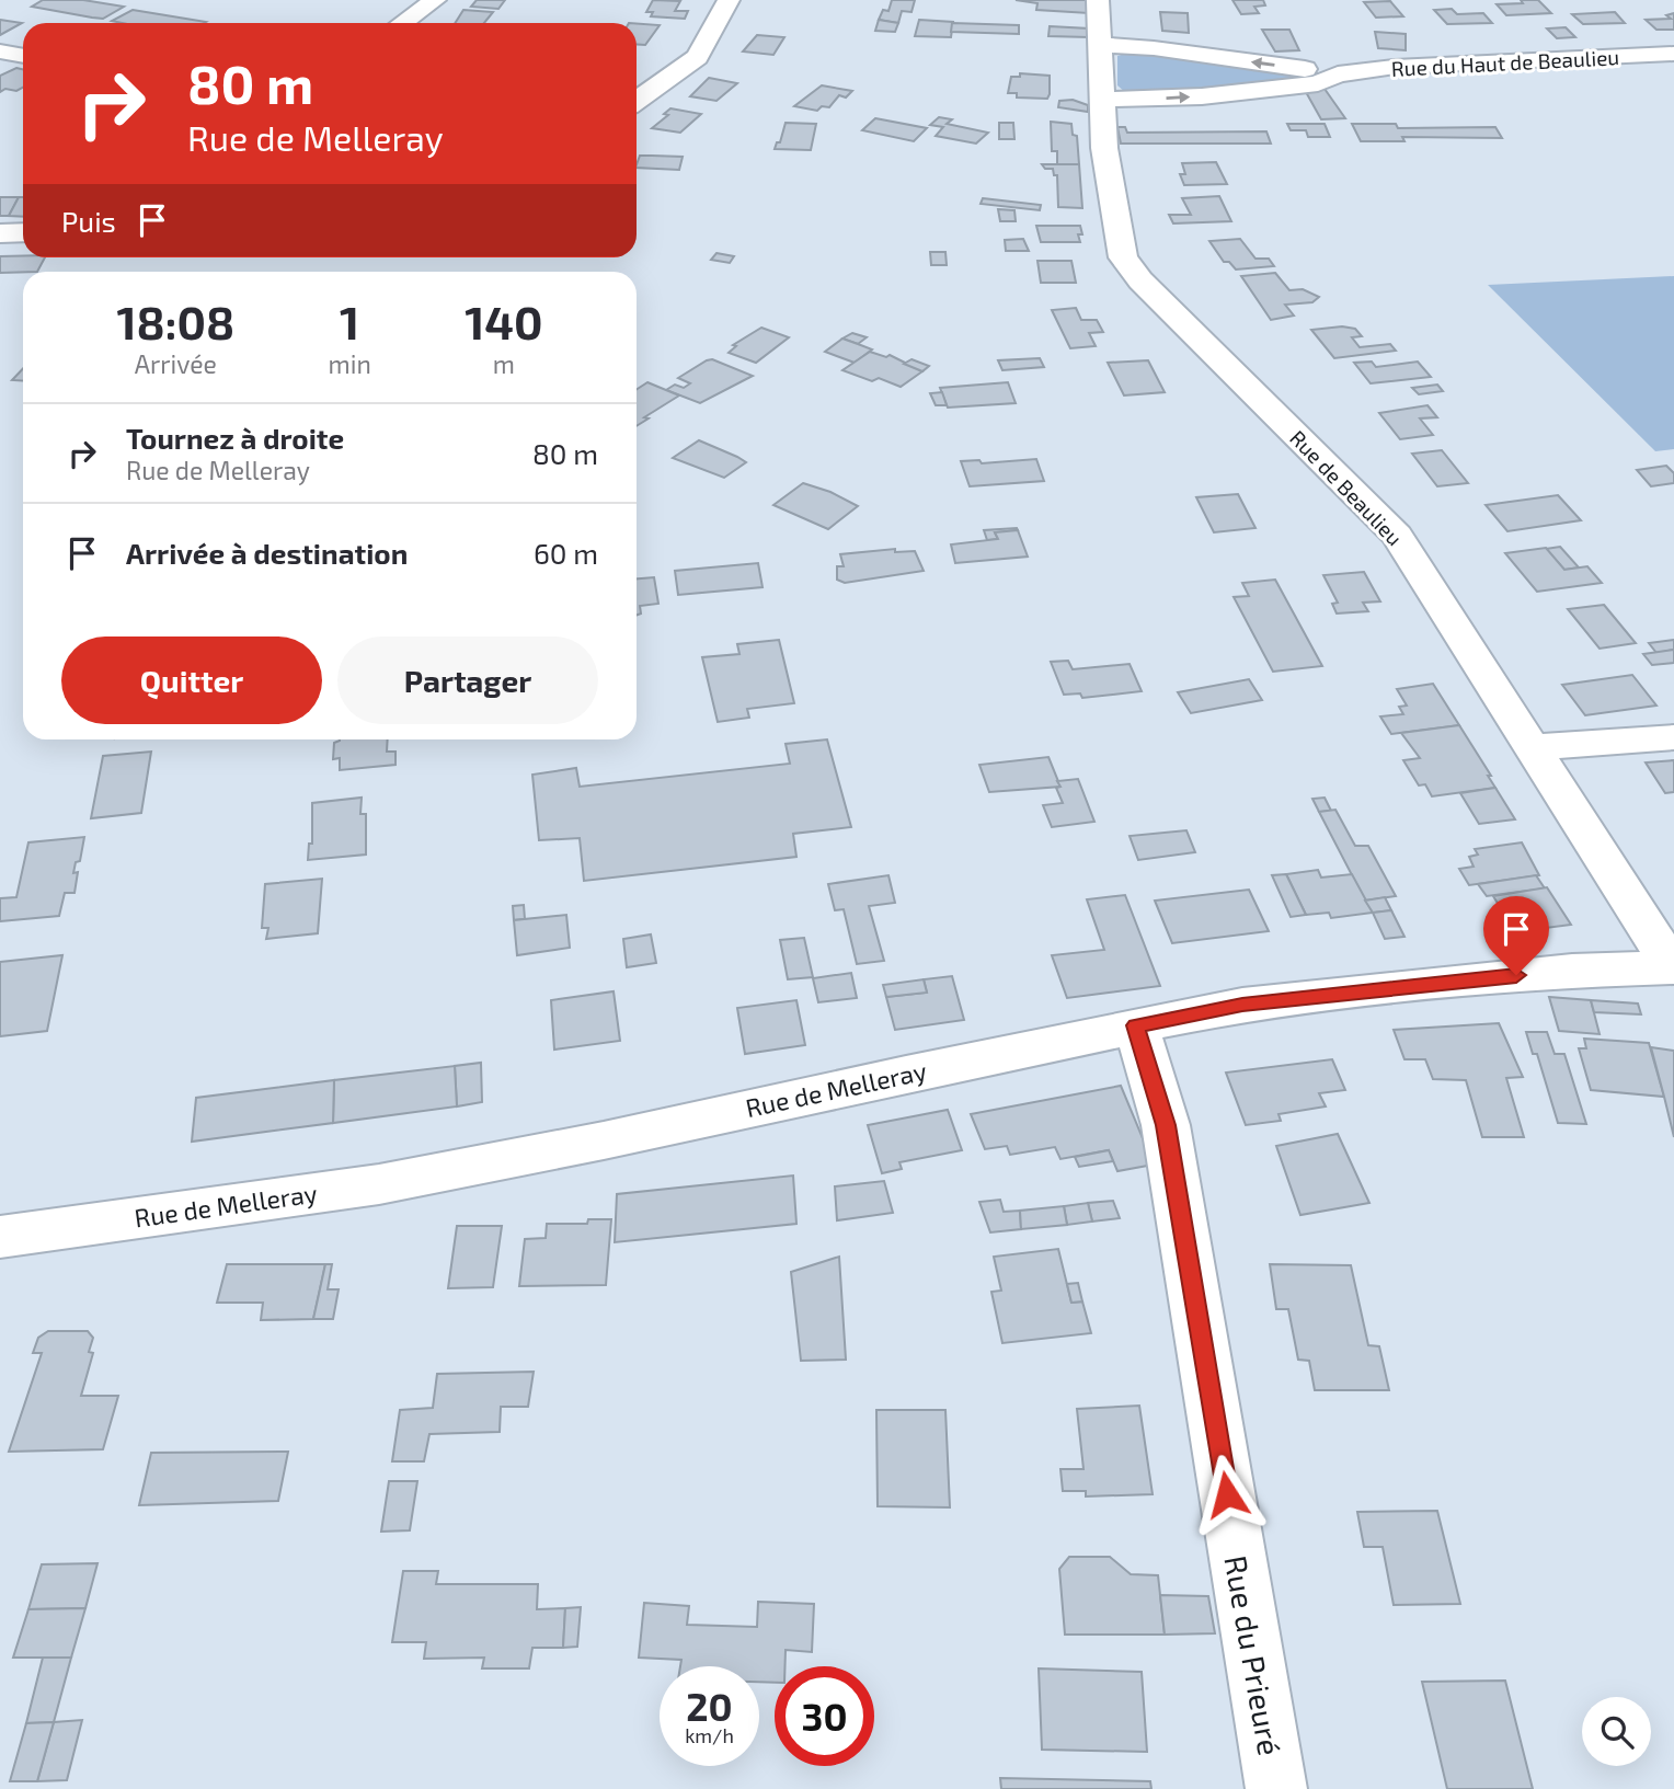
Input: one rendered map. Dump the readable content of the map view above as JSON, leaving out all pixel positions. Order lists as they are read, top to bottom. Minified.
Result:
{"streets":{"street":["Rue du Haut de Beaulieu","Rue de Beaulieu","Rue de Melleray","Rue du Prieuré"]},"crossings":[["Rue du Haut de Beaulieu","Rue de Beaulieu"],["Rue de Beaulieu","Rue de Melleray"],["Rue de Melleray","Rue du Prieuré"]],"page":{"turn":["80 m","Rue de Melleray"],"then":"Puis","eta":["18:08","Arrivée","1","min","140","m"],"list":[{"name":"Tournez à droite","note":"Rue de Melleray","value":"80 m"},{"name":"Arrivée à destination","value":"60 m"}],"buttons":["Quitter","Partager"],"speed":"20 km/h","limit":"30"}}
